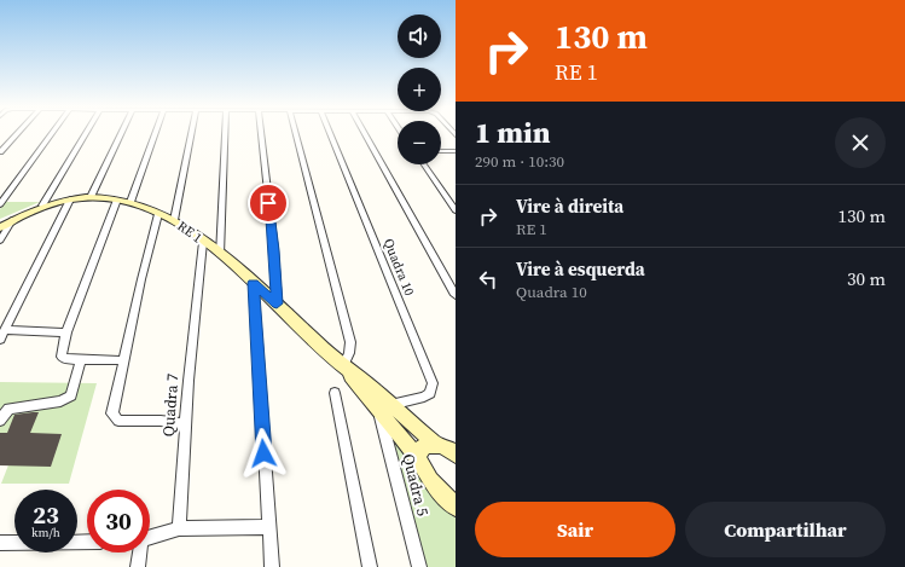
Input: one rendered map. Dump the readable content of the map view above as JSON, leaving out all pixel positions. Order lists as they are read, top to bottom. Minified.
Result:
{"streets":{"street":["RE 1","Quadra 10","Quadra 7","Quadra 5"]},"crossings":[["RE 1","Quadra 10"],["RE 1","Quadra 7"],["RE 1","Quadra 5"],["Quadra 10","Quadra 5"]],"page":{"turn":["130 m","RE 1"],"map_buttons":["+","−"],"heading":["1 min","290 m · 10:30"],"list":[{"name":"Vire à direita","note":"RE 1","value":"130 m"},{"name":"Vire à esquerda","note":"Quadra 10","value":"30 m"}],"speed":"23 km/h","limit":"30","buttons":["Sair","Compartilhar"]}}
